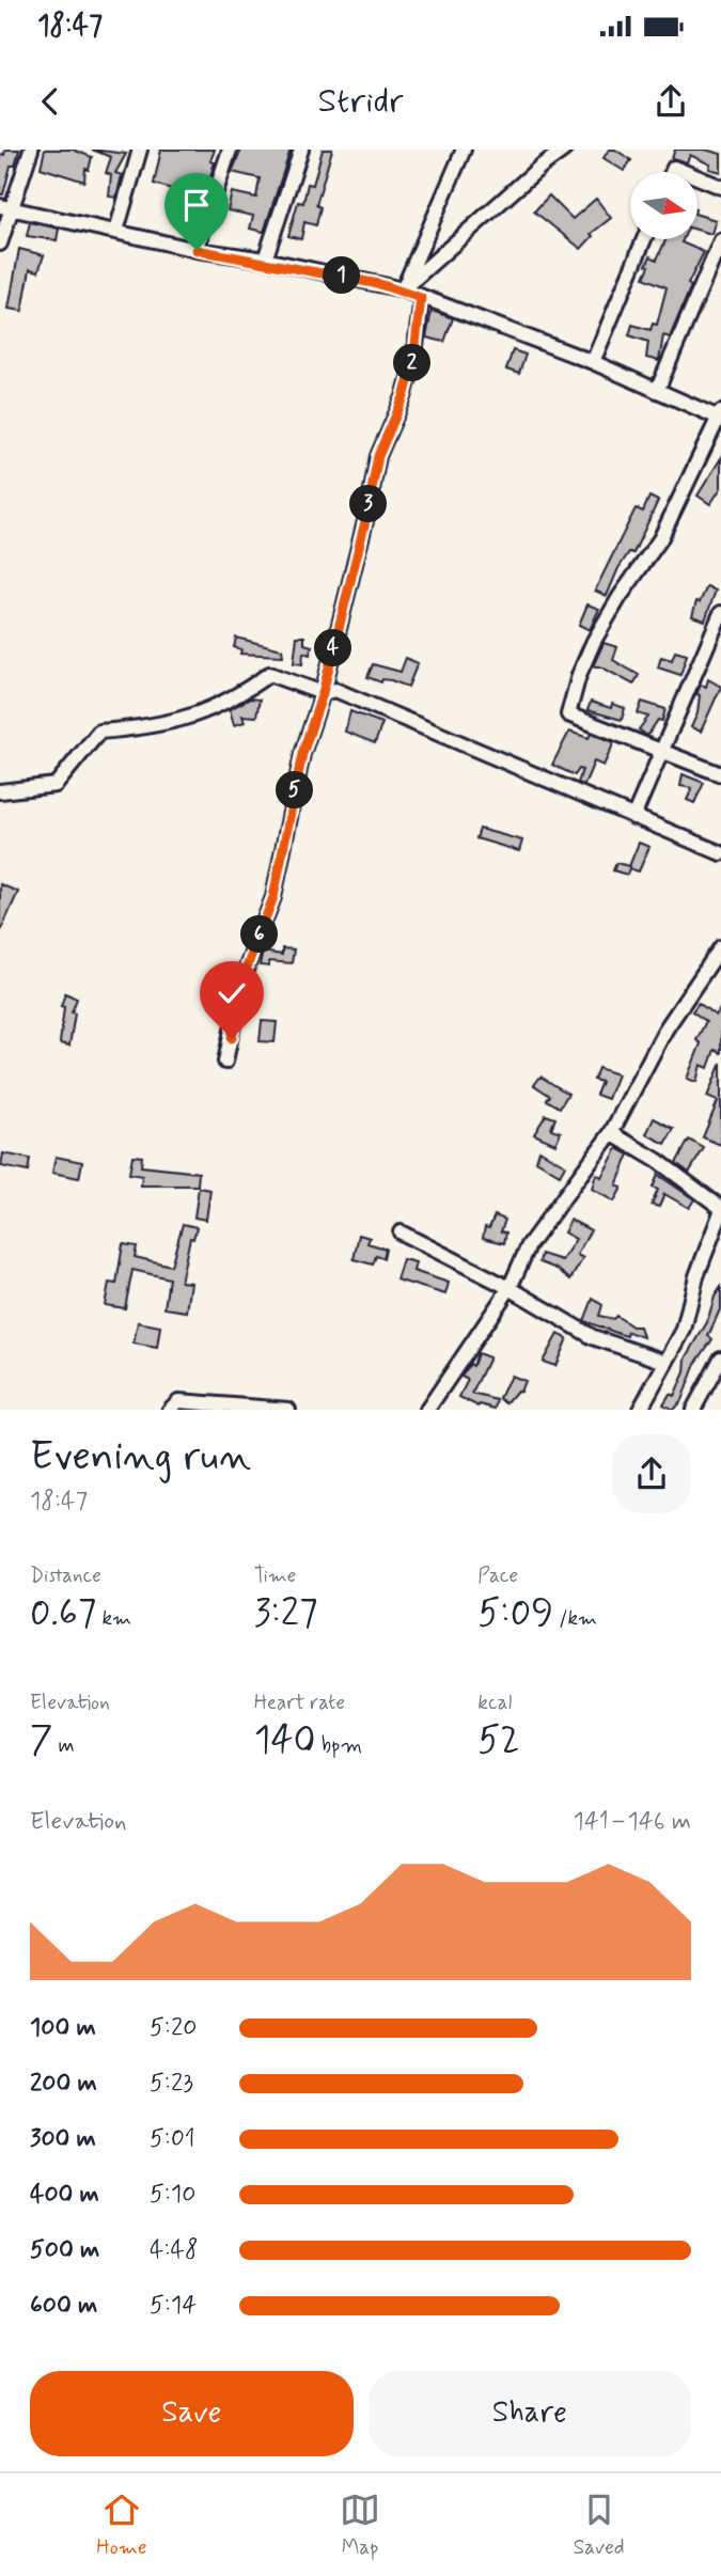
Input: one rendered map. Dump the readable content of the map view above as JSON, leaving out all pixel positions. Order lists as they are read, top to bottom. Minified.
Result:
{"north":"right","page":{"status":"18:47","header":"Stridr","pins":["1","2","3","4","5","6"],"heading":["Evening run","18:47"],"stats":[["Distance","0.67 km"],["Time","3:27"],["Pace","5:09 /km"],["Elevation","7 m"],["Heart rate","140 bpm"],["kcal","52"]],"chart":["Elevation","141–146 m"],"list":[{"name":"100 m","note":"5:20"},{"name":"200 m","note":"5:23"},{"name":"300 m","note":"5:01"},{"name":"400 m","note":"5:10"},{"name":"500 m","note":"4:48"},{"name":"600 m","note":"5:14"}],"buttons":["Save","Share"],"tabs":["Home","Map","Saved"]}}
